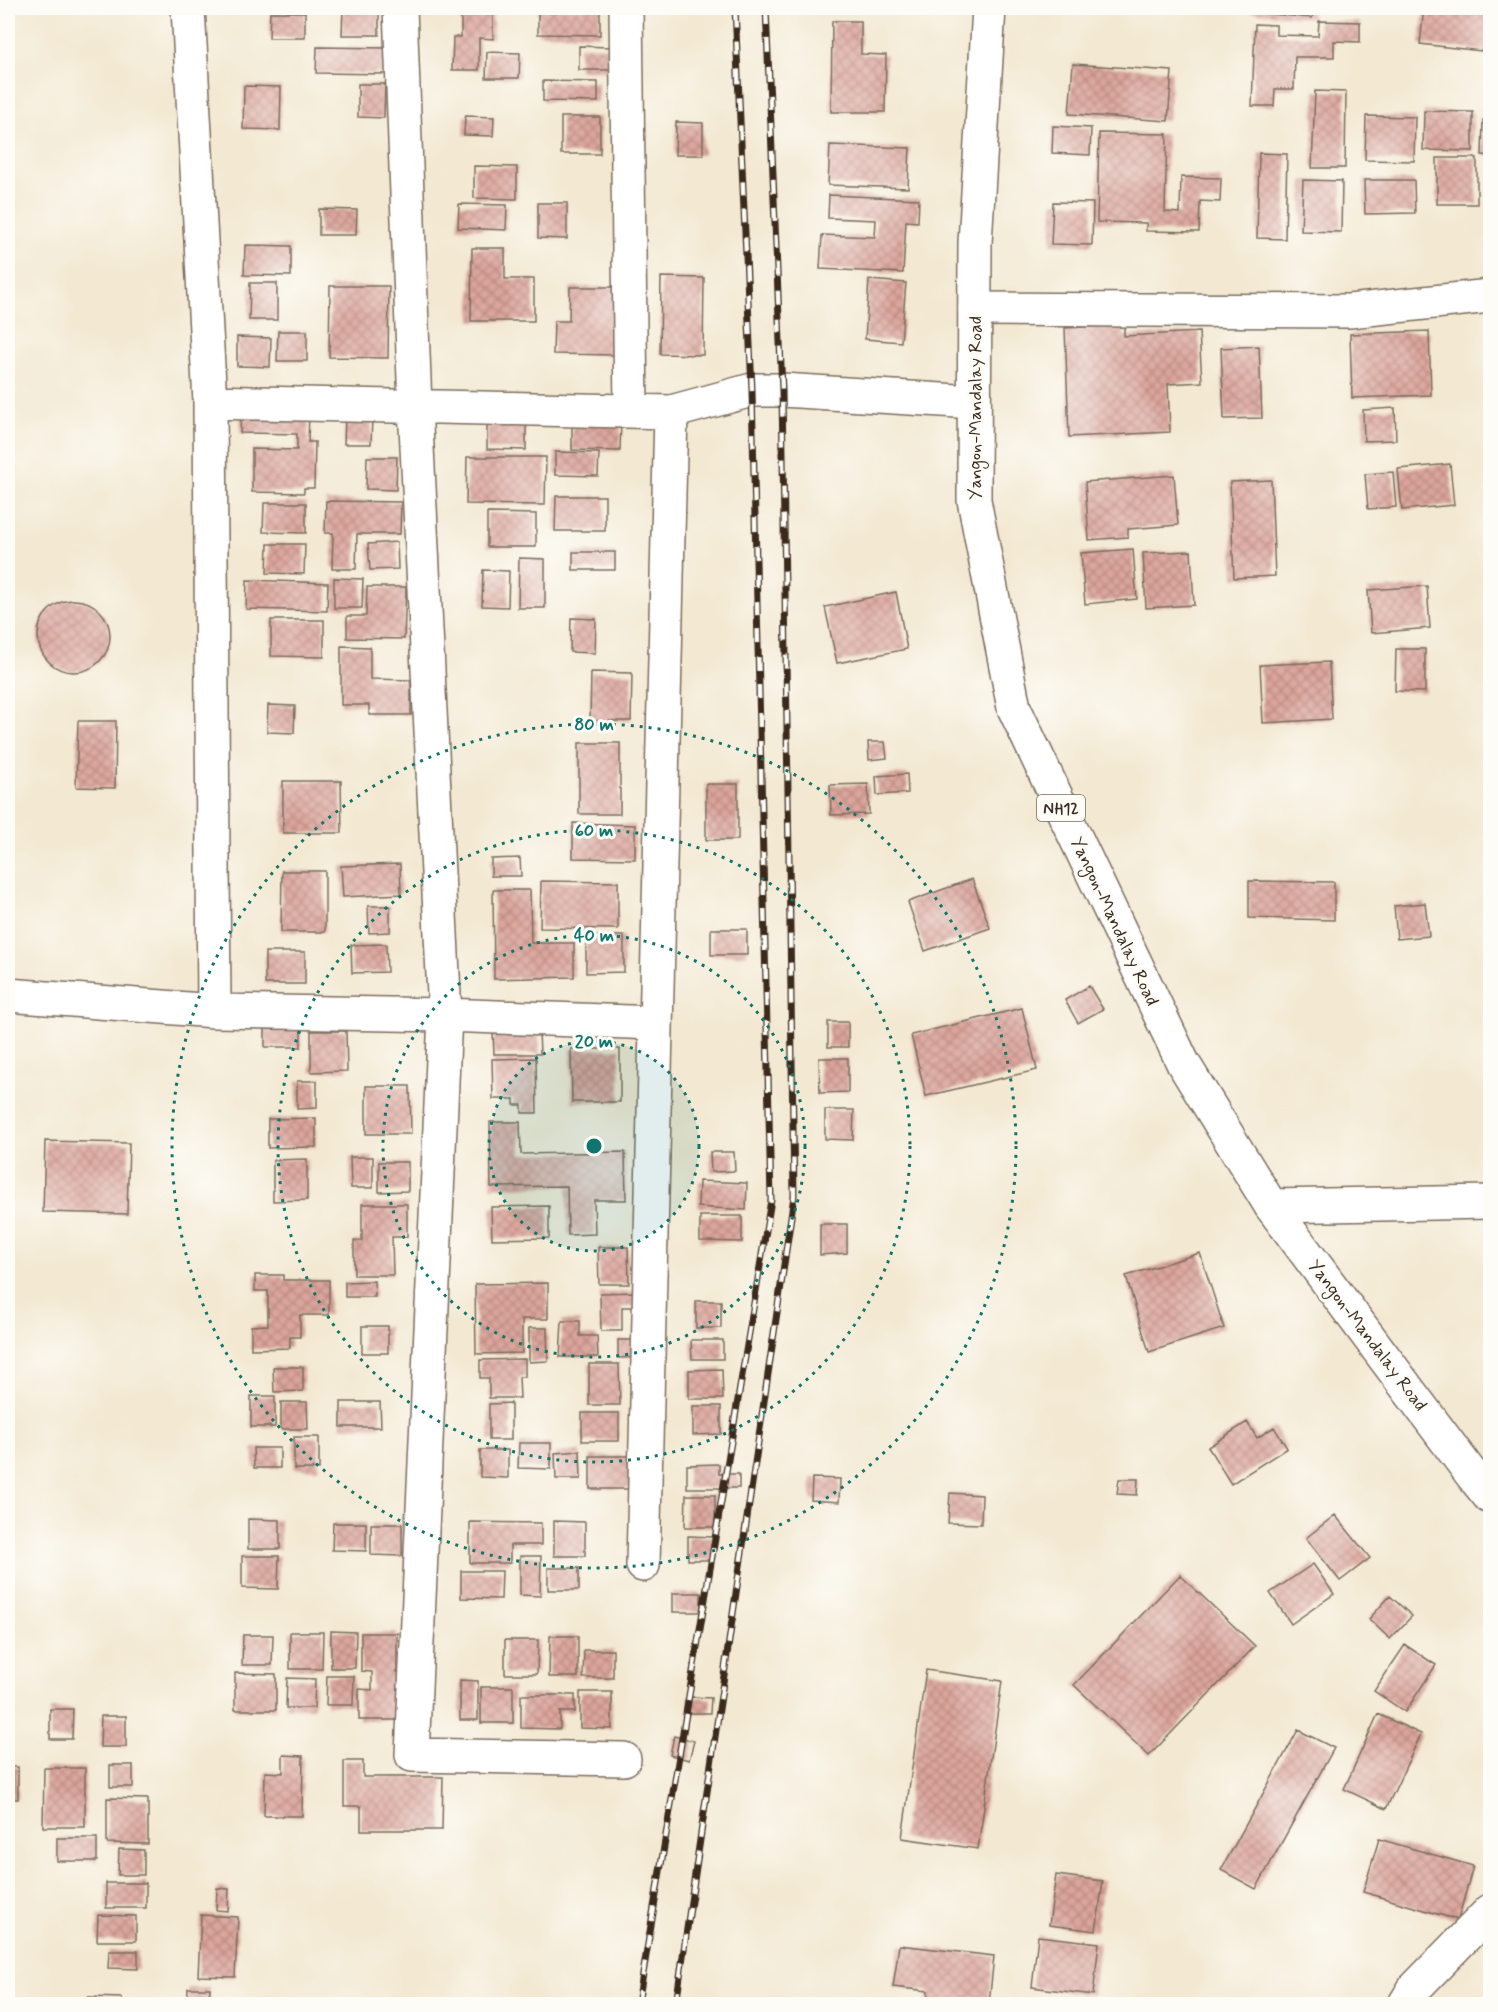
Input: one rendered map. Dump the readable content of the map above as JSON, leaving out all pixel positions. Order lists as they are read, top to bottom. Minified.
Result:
{"streets":{"main road":["Yangon-Mandalay Road","NH12"]},"rings":["80 m","60 m","40 m","20 m"]}
